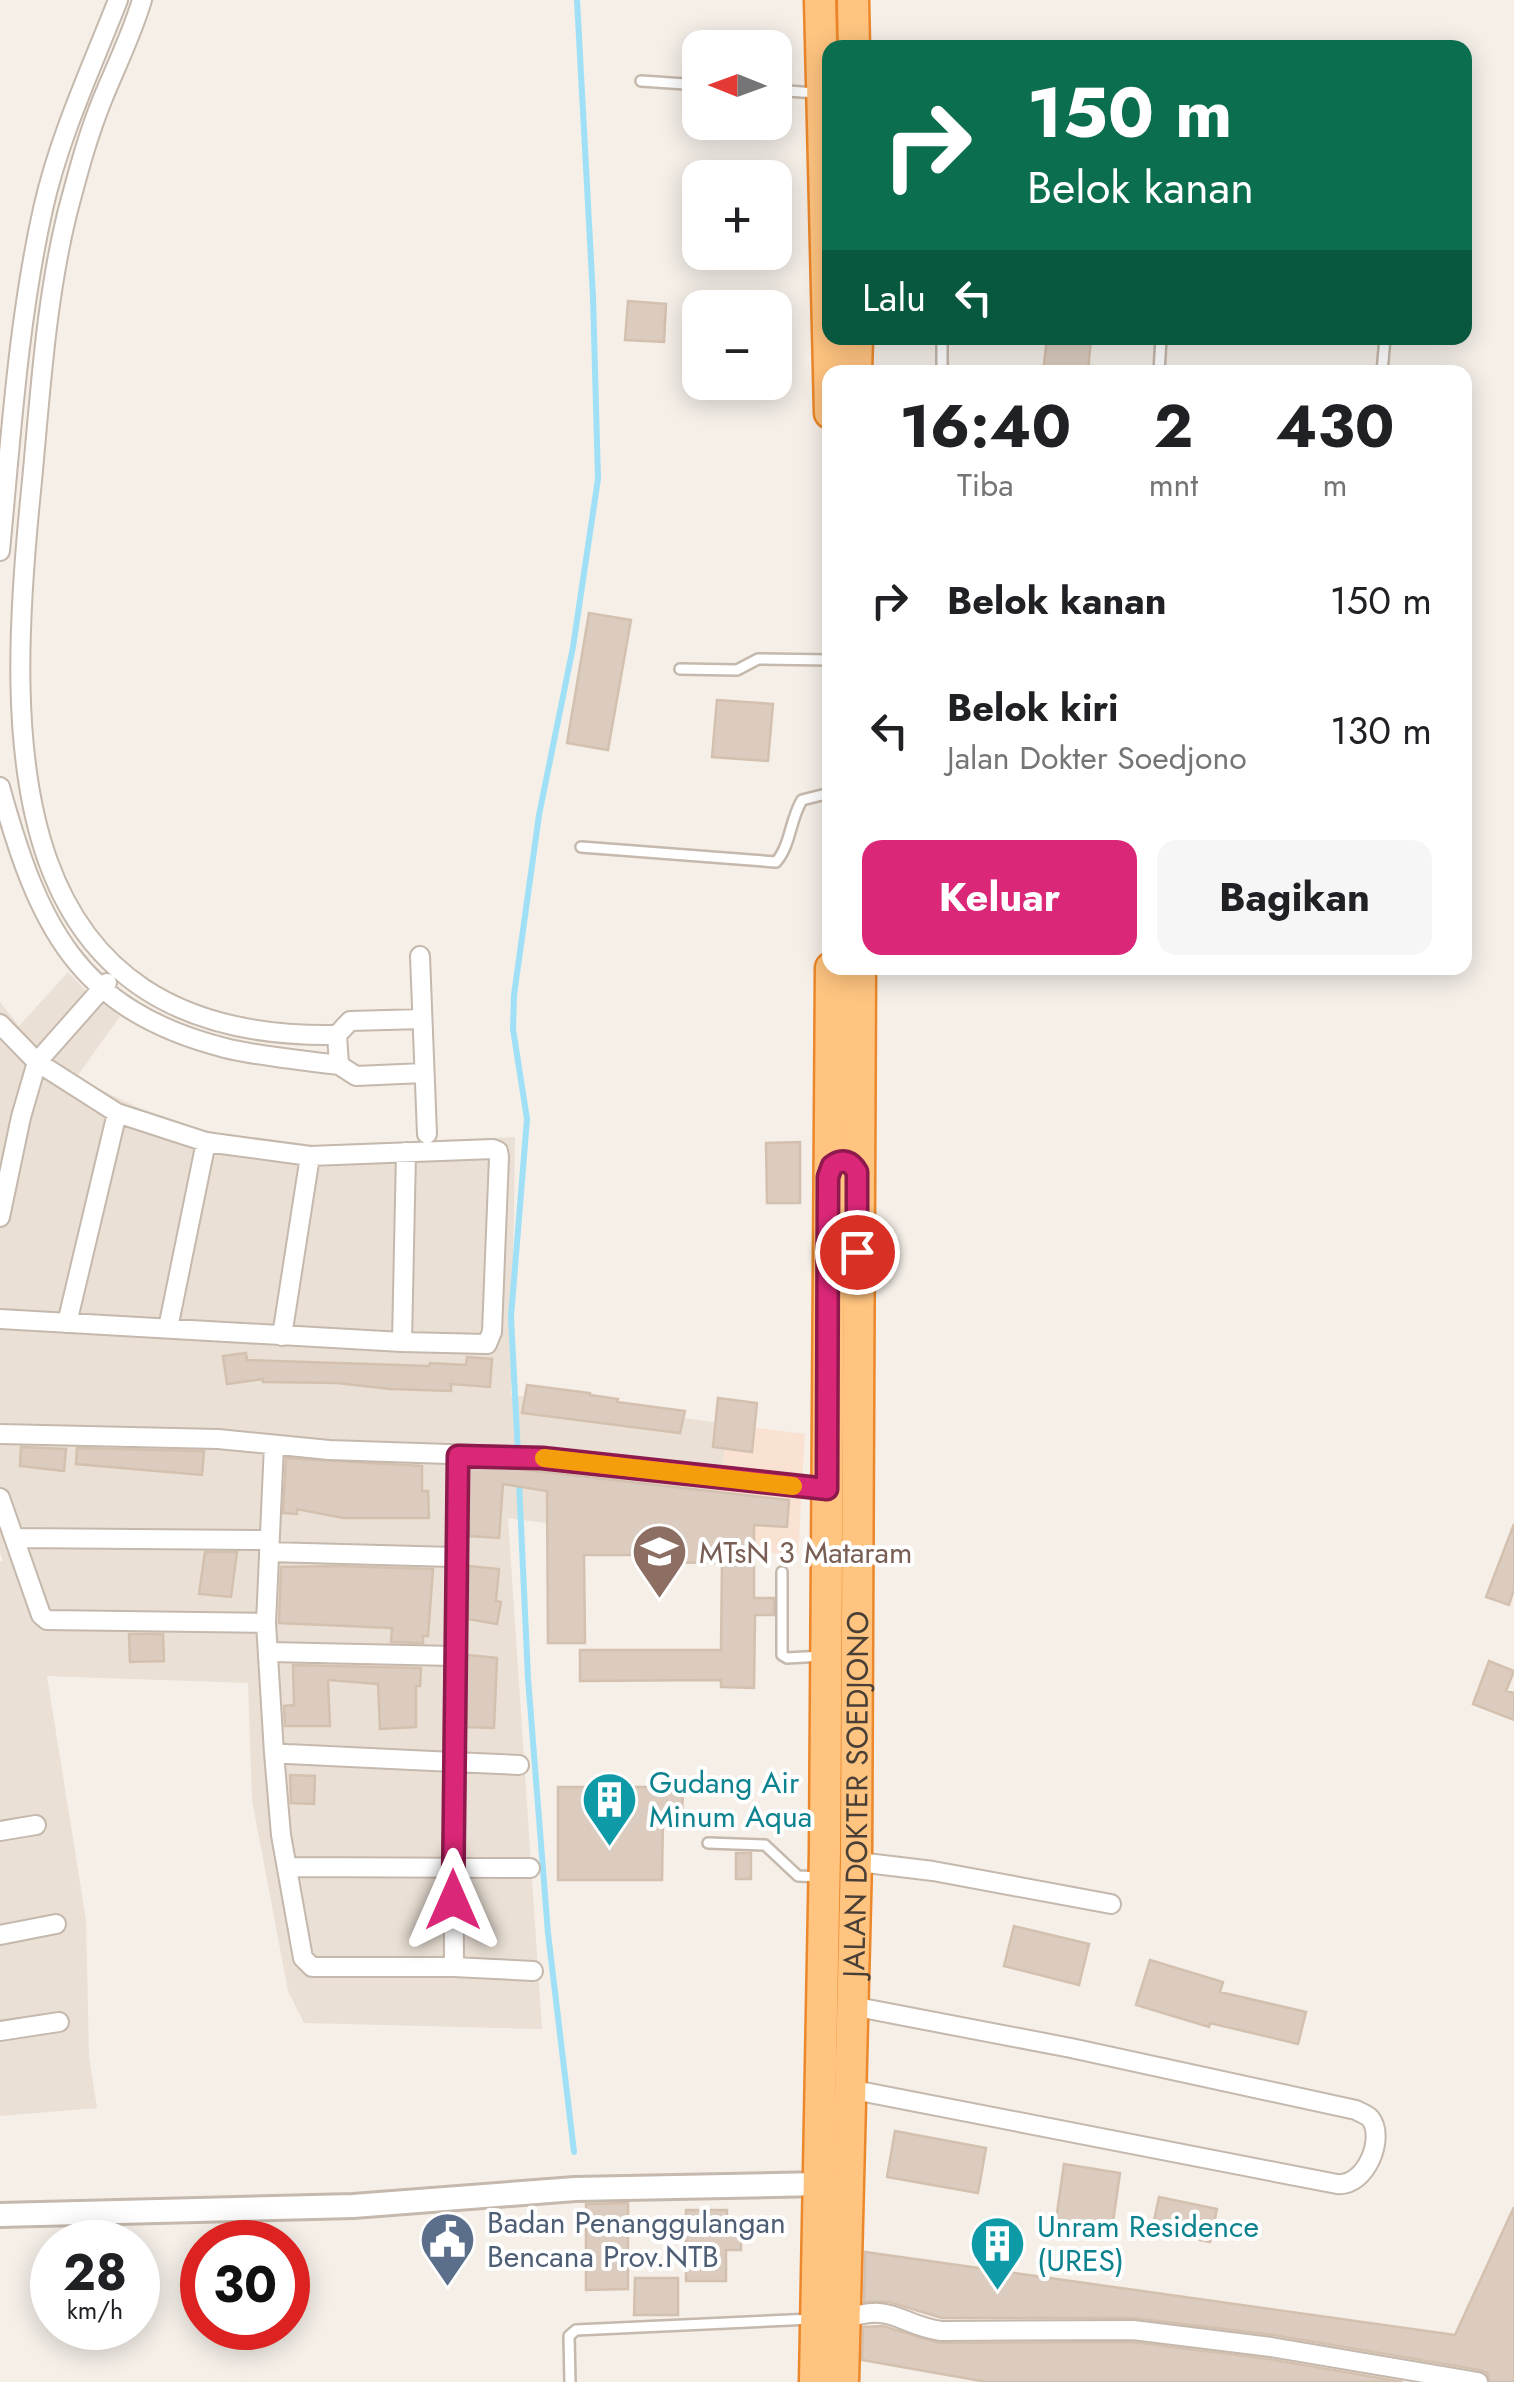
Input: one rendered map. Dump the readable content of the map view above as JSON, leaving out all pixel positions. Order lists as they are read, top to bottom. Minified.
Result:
{"streets":{"highway":["JALAN DOKTER SOEDJONO"]},"places":{"school or university":["MTsN 3 Mataram"],"building":["Gudang Air Minum Aqua","Unram Residence (URES)"],"public building":["Badan Penanggulangan Bencana Prov.NTB"]},"north":"left","page":{"map_buttons":["+","−"],"turn":["150 m","Belok kanan"],"then":"Lalu","eta":["16:40","Tiba","2","mnt","430","m"],"list":[{"name":"Belok kanan","value":"150 m"},{"name":"Belok kiri","note":"Jalan Dokter Soedjono","value":"130 m"}],"buttons":["Keluar","Bagikan"],"speed":"28 km/h","limit":"30"}}
